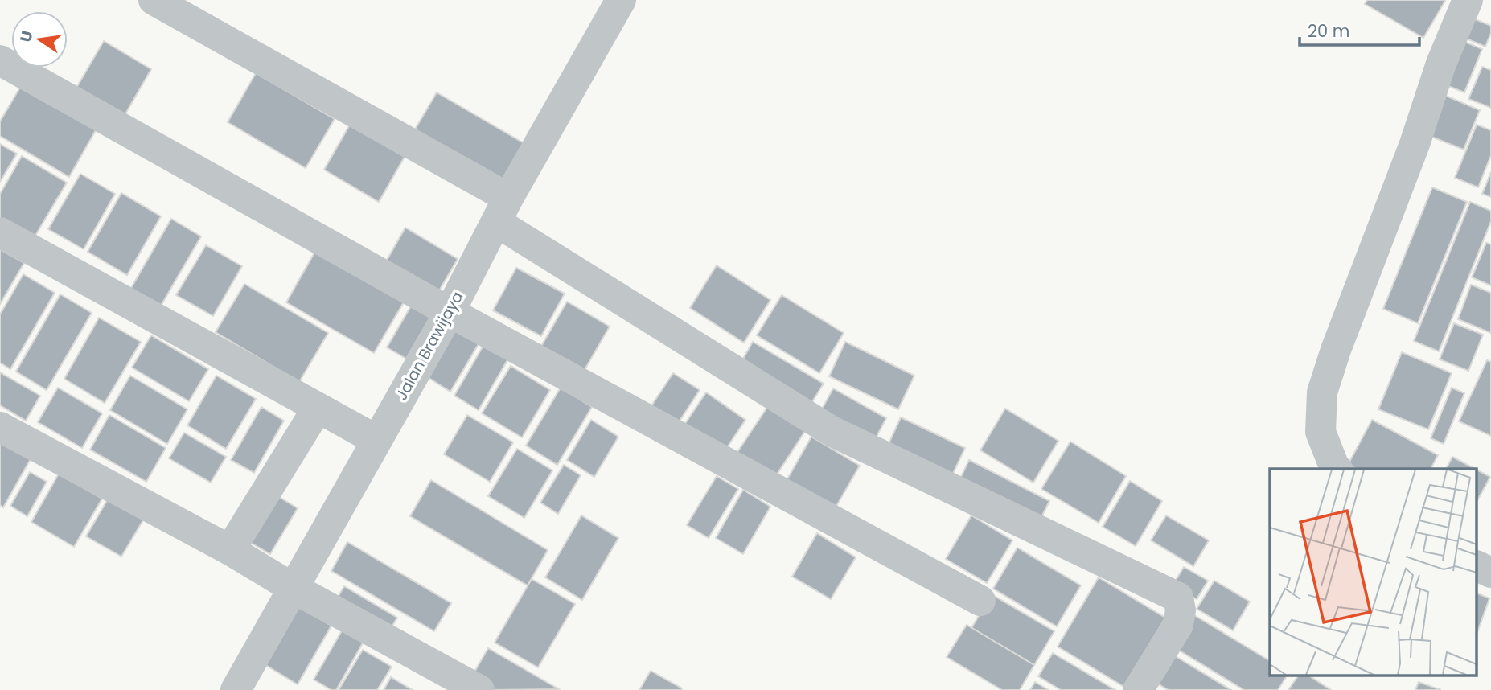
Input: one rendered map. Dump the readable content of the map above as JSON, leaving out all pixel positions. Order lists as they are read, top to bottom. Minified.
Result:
{"streets":{"street":["Jalan Brawijaya"]},"scale_bar":"20 m","north":"left"}
